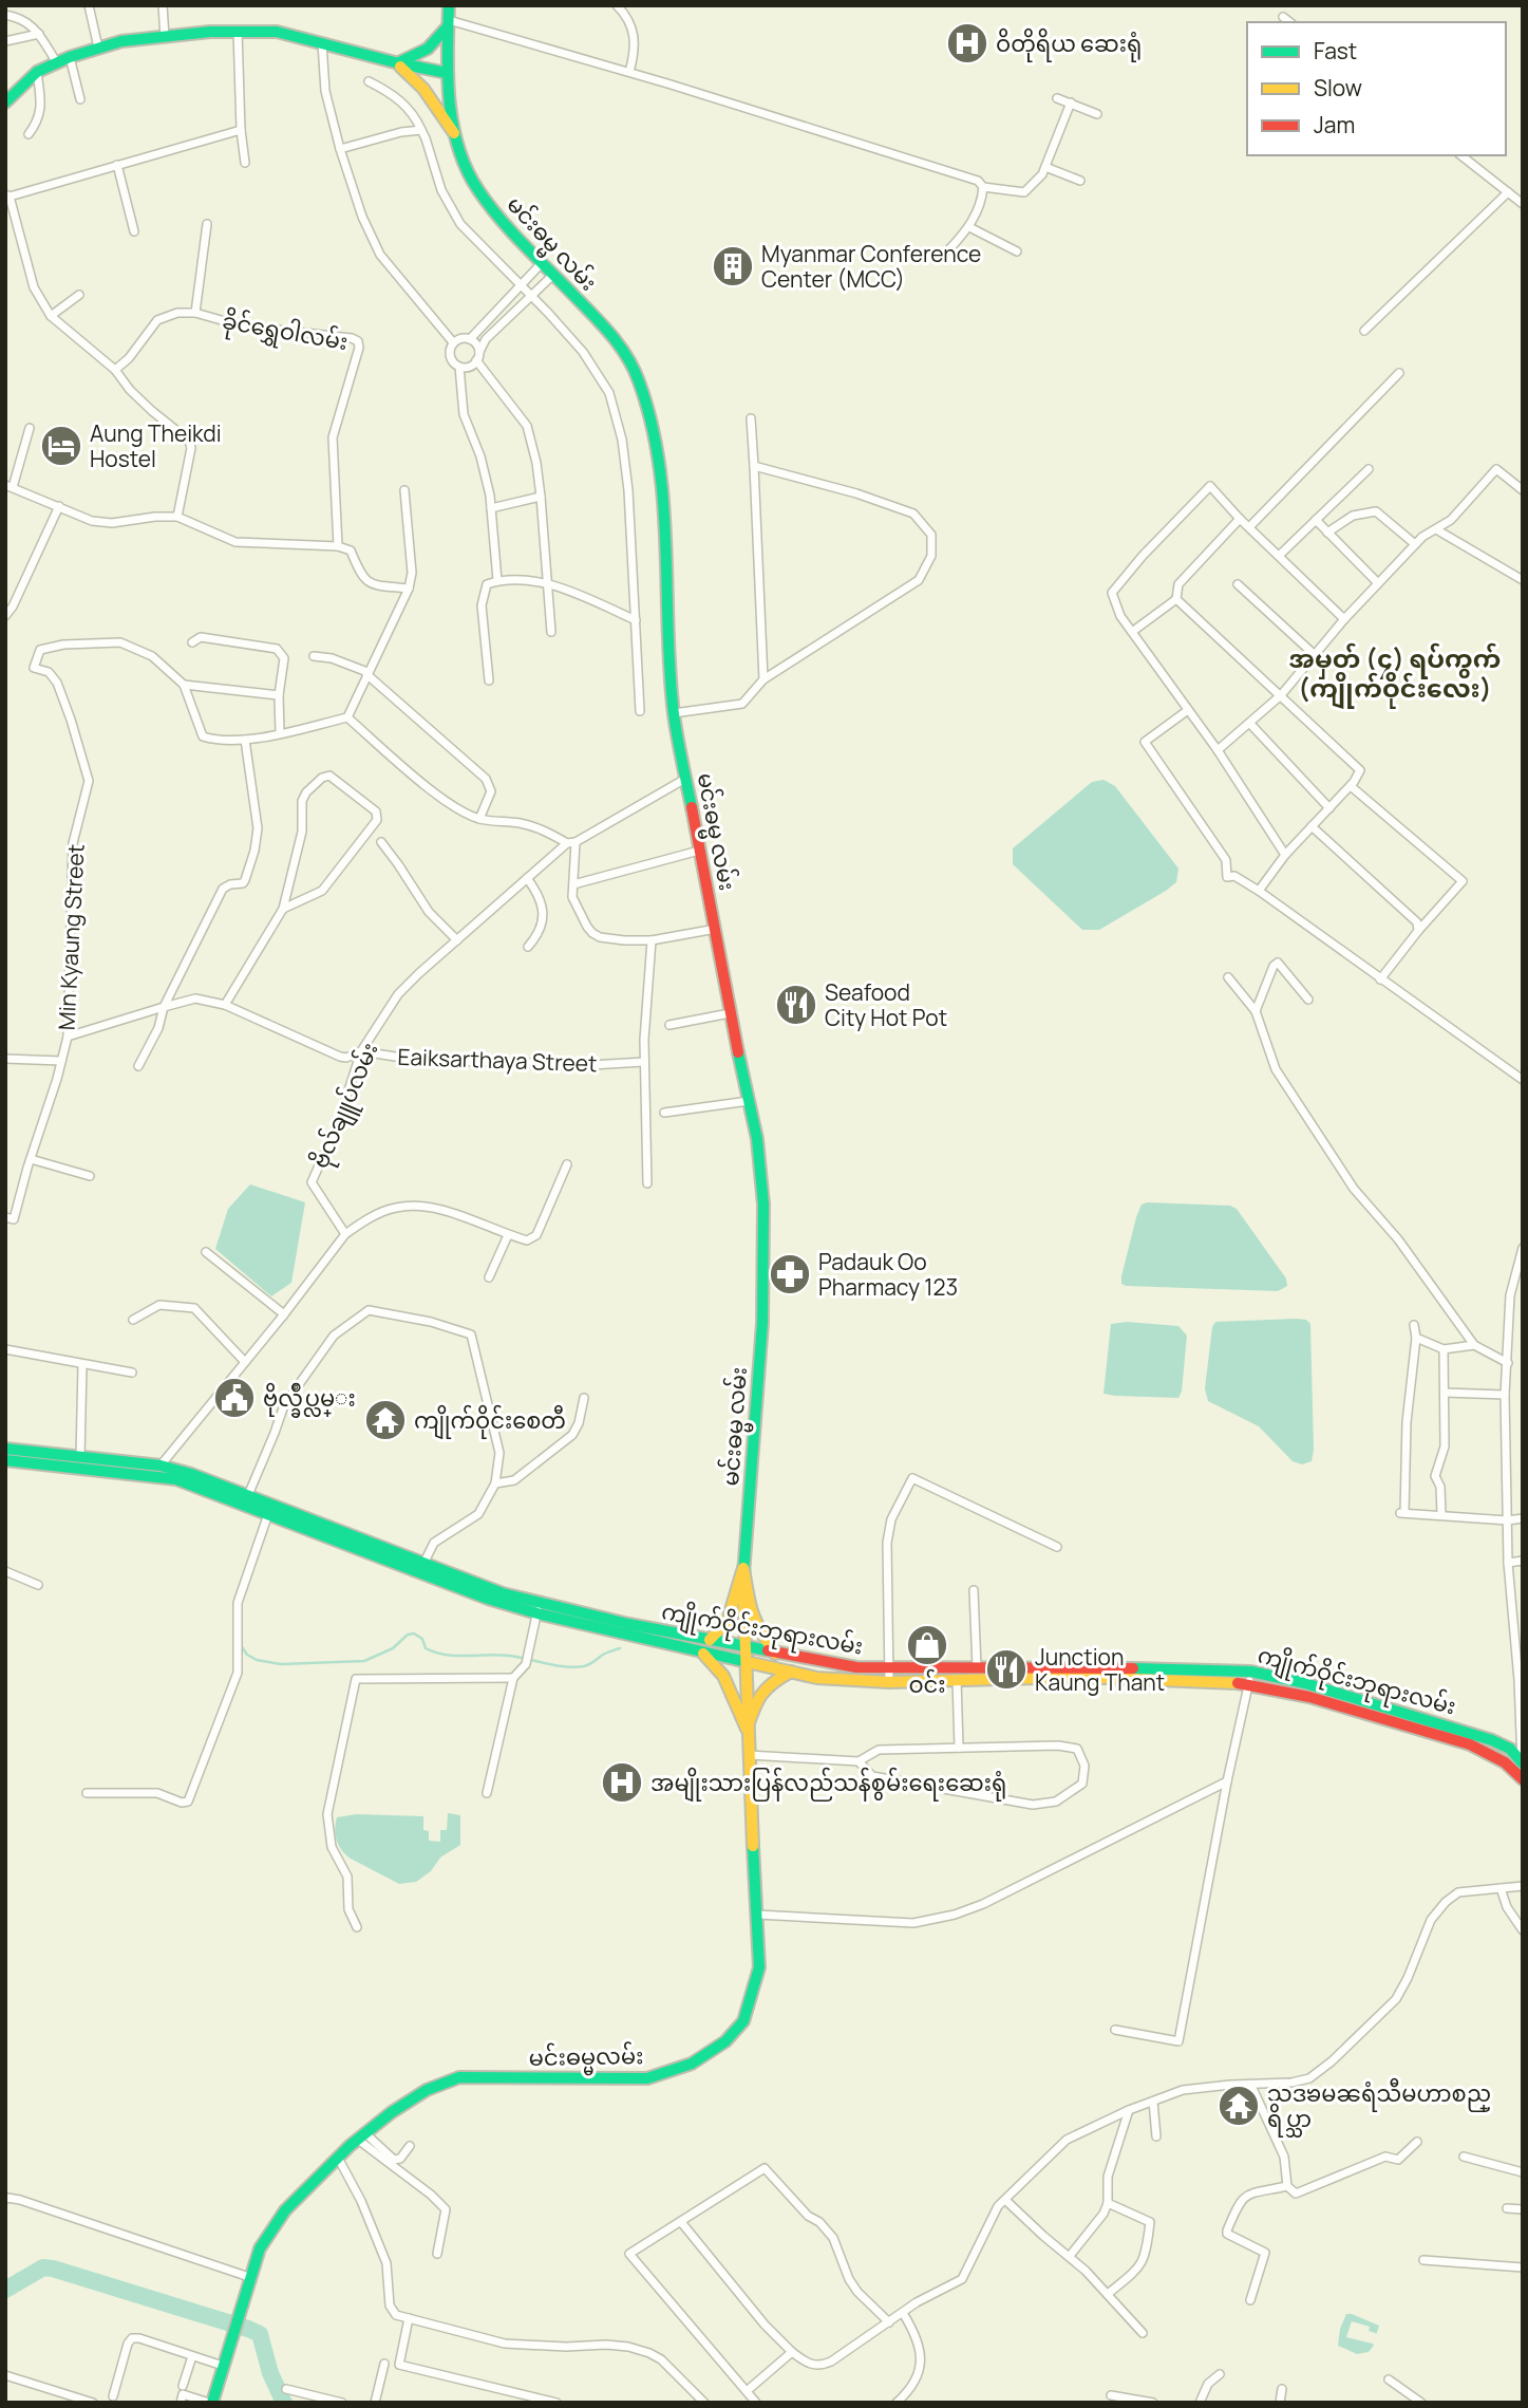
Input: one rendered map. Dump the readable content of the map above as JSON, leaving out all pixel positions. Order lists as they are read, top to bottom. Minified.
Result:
{"streets":{"main road":["မင်းဓမ္မ လမ်း","ကျိုက်ဝိုင်းဘုရားလမ်း","မင်းဓမ္မလမ်း"],"street":["ခိုင်ရွှေဝါလမ်း","Min Kyaung Street","Eaiksarthaya Street","ဗိုလ်ချူပ်လမ်း"]},"crossings":[["မင်းဓမ္မ လမ်း","ဗိုလ်ချူပ်လမ်း"],["မင်းဓမ္မ လမ်း","ကျိုက်ဝိုင်းဘုရားလမ်း"],["မင်းဓမ္မ လမ်း","မင်းဓမ္မလမ်း"],["Min Kyaung Street","Eaiksarthaya Street"],["Eaiksarthaya Street","ဗိုလ်ချူပ်လမ်း"]],"districts":["အမှတ် (၄) ရပ်ကွက် (ကျိုက်ဝိုင်းလေး)"],"places":{"hospital":["ဝိတိုရိယ ဆေးရုံ","အမျိုးသားပြန်လည်သန်စွမ်းရေးဆေးရုံ"],"building":["Myanmar Conference Center (MCC)"],"hotel":["Aung Theikdi Hostel"],"restaurant":["Seafood City Hot Pot","Junction Kaung Thant"],"pharmacy":["Padauk Oo Pharmacy 123"],"public building":["ဗိုလ္ခ်ဳပ္လမ္း"],"temple":["ကျိုက်ဝိုင်းစေတီ","သဒၶမၼရံသီမဟာစည္ ရိပ္သာ"],"shop":["ဝင်း"]},"legend":["Fast","Slow","Jam"]}
